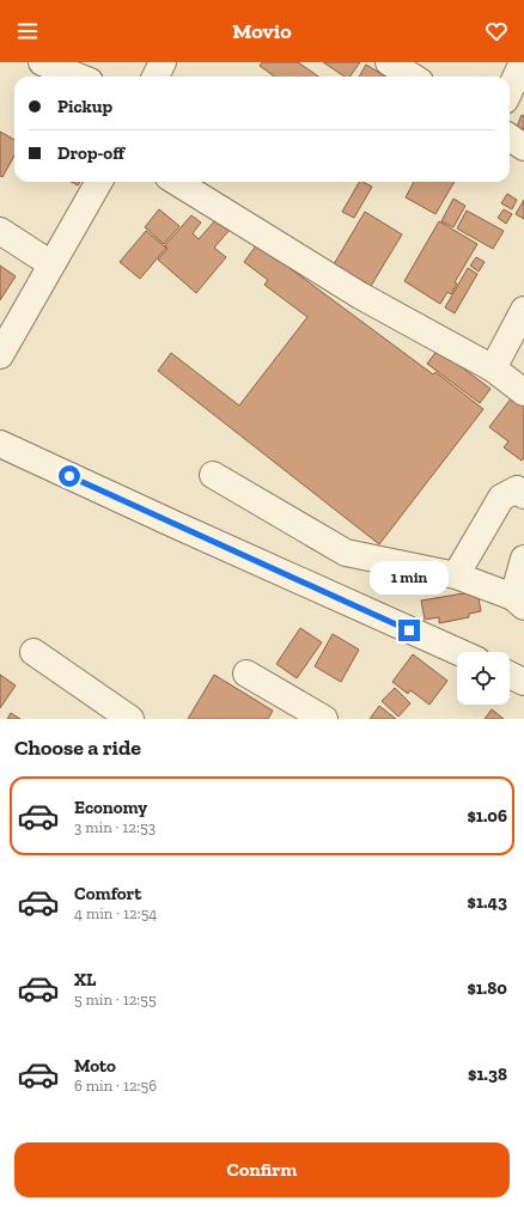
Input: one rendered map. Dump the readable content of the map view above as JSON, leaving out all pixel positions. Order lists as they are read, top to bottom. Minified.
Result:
{"page":{"header":"Movio","banner":["Pickup","Drop-off"],"bubble":"1 min","heading":"Choose a ride","list":[{"name":"Economy","note":"3 min · 12:53","value":"$1.06"},{"name":"Comfort","note":"4 min · 12:54","value":"$1.43"},{"name":"XL","note":"5 min · 12:55","value":"$1.80"},{"name":"Moto","note":"6 min · 12:56","value":"$1.38"}],"buttons":"Confirm"}}
